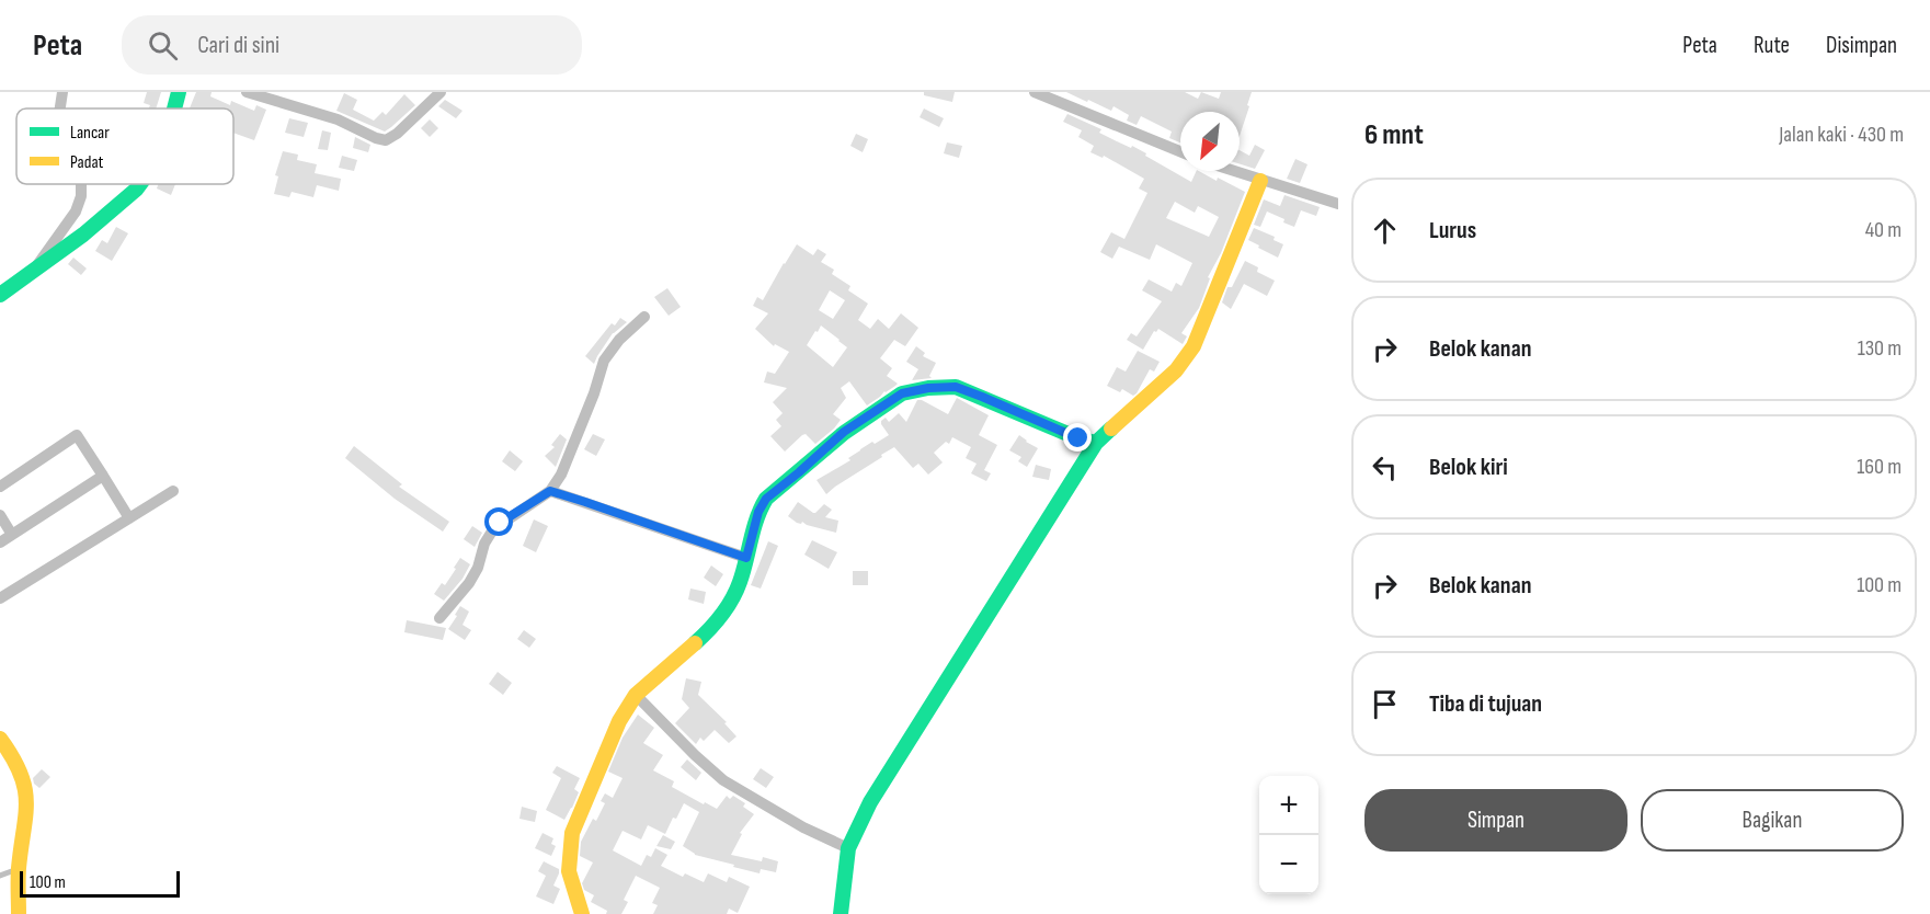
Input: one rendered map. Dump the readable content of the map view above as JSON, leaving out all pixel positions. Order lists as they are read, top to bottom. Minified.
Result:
{"legend":["Lancar","Padat"],"scale_bar":"100 m","north":"bottom left","page":{"header":"Peta","search":"Cari di sini","nav":["Peta","Rute","Disimpan"],"heading":["6 mnt","Jalan kaki · 430 m"],"list":[["Lurus","40 m"],["Belok kanan","130 m"],["Belok kiri","160 m"],["Belok kanan","100 m"],"Tiba di tujuan"],"buttons":["Simpan","Bagikan"],"map_buttons":["+","−"],"scale":"100 m"}}
